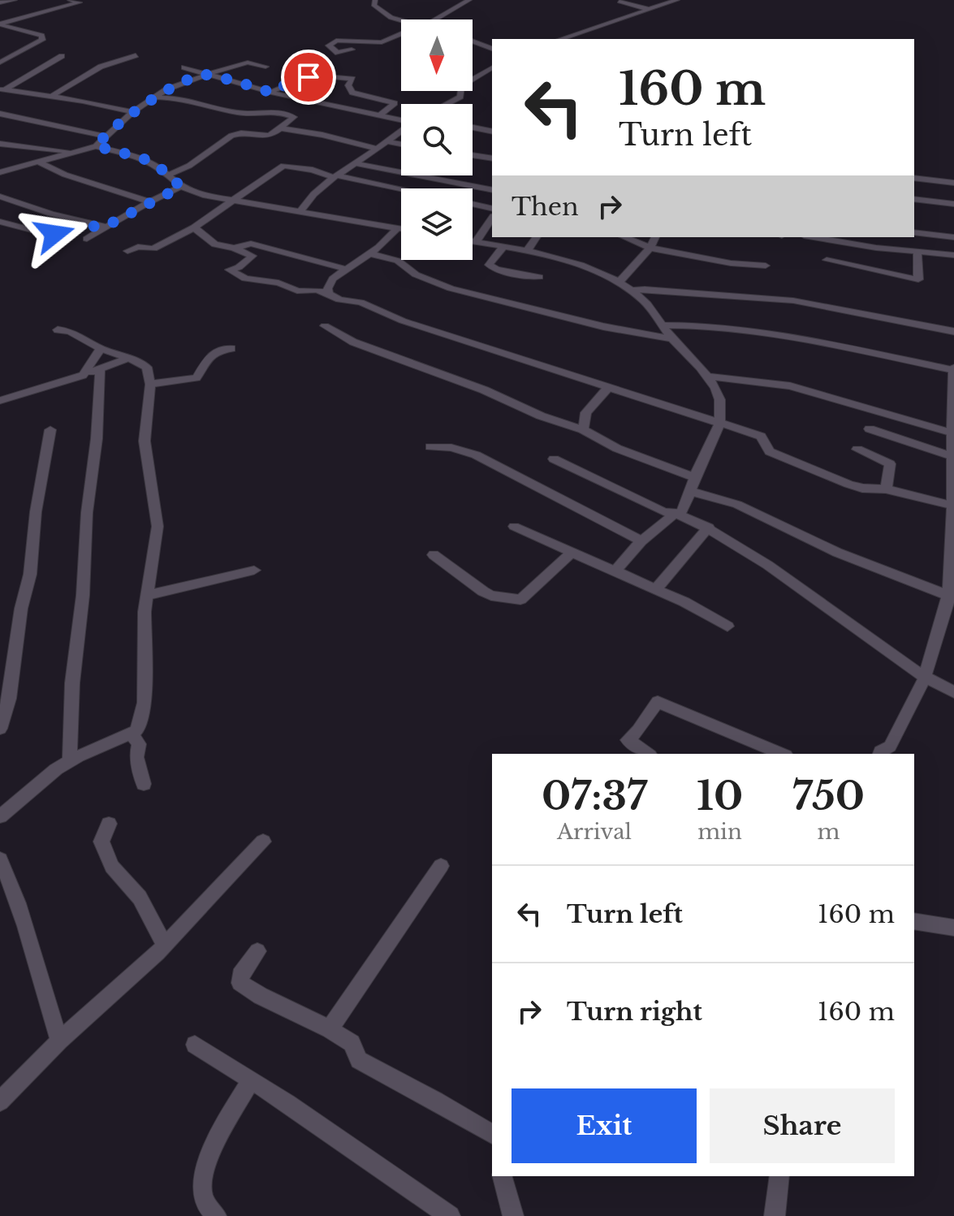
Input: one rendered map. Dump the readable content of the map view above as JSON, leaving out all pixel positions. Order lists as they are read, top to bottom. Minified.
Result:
{"north":"bottom","page":{"turn":["160 m","Turn left"],"then":"Then","eta":["07:37","Arrival","10","min","750","m"],"list":[{"name":"Turn left","value":"160 m"},{"name":"Turn right","value":"160 m"}],"buttons":["Exit","Share"]}}
